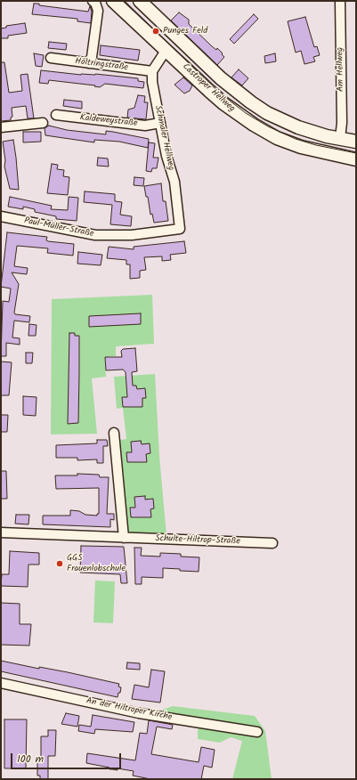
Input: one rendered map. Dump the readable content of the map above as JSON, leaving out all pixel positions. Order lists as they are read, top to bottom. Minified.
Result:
{"streets":{"main road":["Castroper Hellweg"],"street":["Höltringstraße","Am Hellweg","Kaldeweystraße","Schmaler Hellweg","Paul-Müller-Straße","Schulte-Hiltrop-Straße","An der Hiltroper Kirche"]},"crossings":[["Höltringstraße","Schmaler Hellweg"],["Am Hellweg","Castroper Hellweg"],["Kaldeweystraße","Schmaler Hellweg"],["Schmaler Hellweg","Paul-Müller-Straße"]],"places":["Punges Feld","GGS Frauenlobschule"],"scale_bar":"100 m"}
